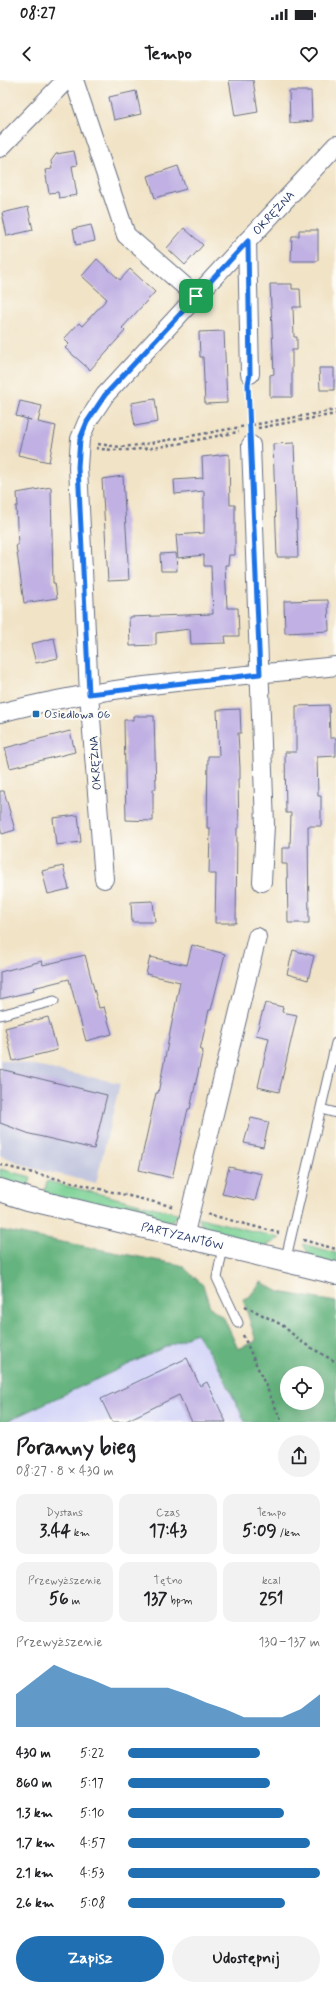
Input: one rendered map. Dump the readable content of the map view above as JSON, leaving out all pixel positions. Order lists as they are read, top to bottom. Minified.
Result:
{"streets":{"street":["OKRĘŻNA","PARTYZANTÓW"]},"places":{"transit":["Osiedlowa 06"]},"page":{"status":"08:27","header":"Tempo","heading":["Poranny bieg","08:27 · 8 × 430 m"],"stats":[["Dystans","3.44 km"],["Czas","17:43"],["Tempo","5:09 /km"],["Przewyższenie","56 m"],["Tętno","137 bpm"],["kcal","251"]],"chart":["Przewyższenie","130–137 m"],"list":[{"name":"430 m","note":"5:22"},{"name":"860 m","note":"5:17"},{"name":"1.3 km","note":"5:10"},{"name":"1.7 km","note":"4:57"},{"name":"2.1 km","note":"4:53"},{"name":"2.6 km","note":"5:08"}],"buttons":["Zapisz","Udostępnij"]}}
